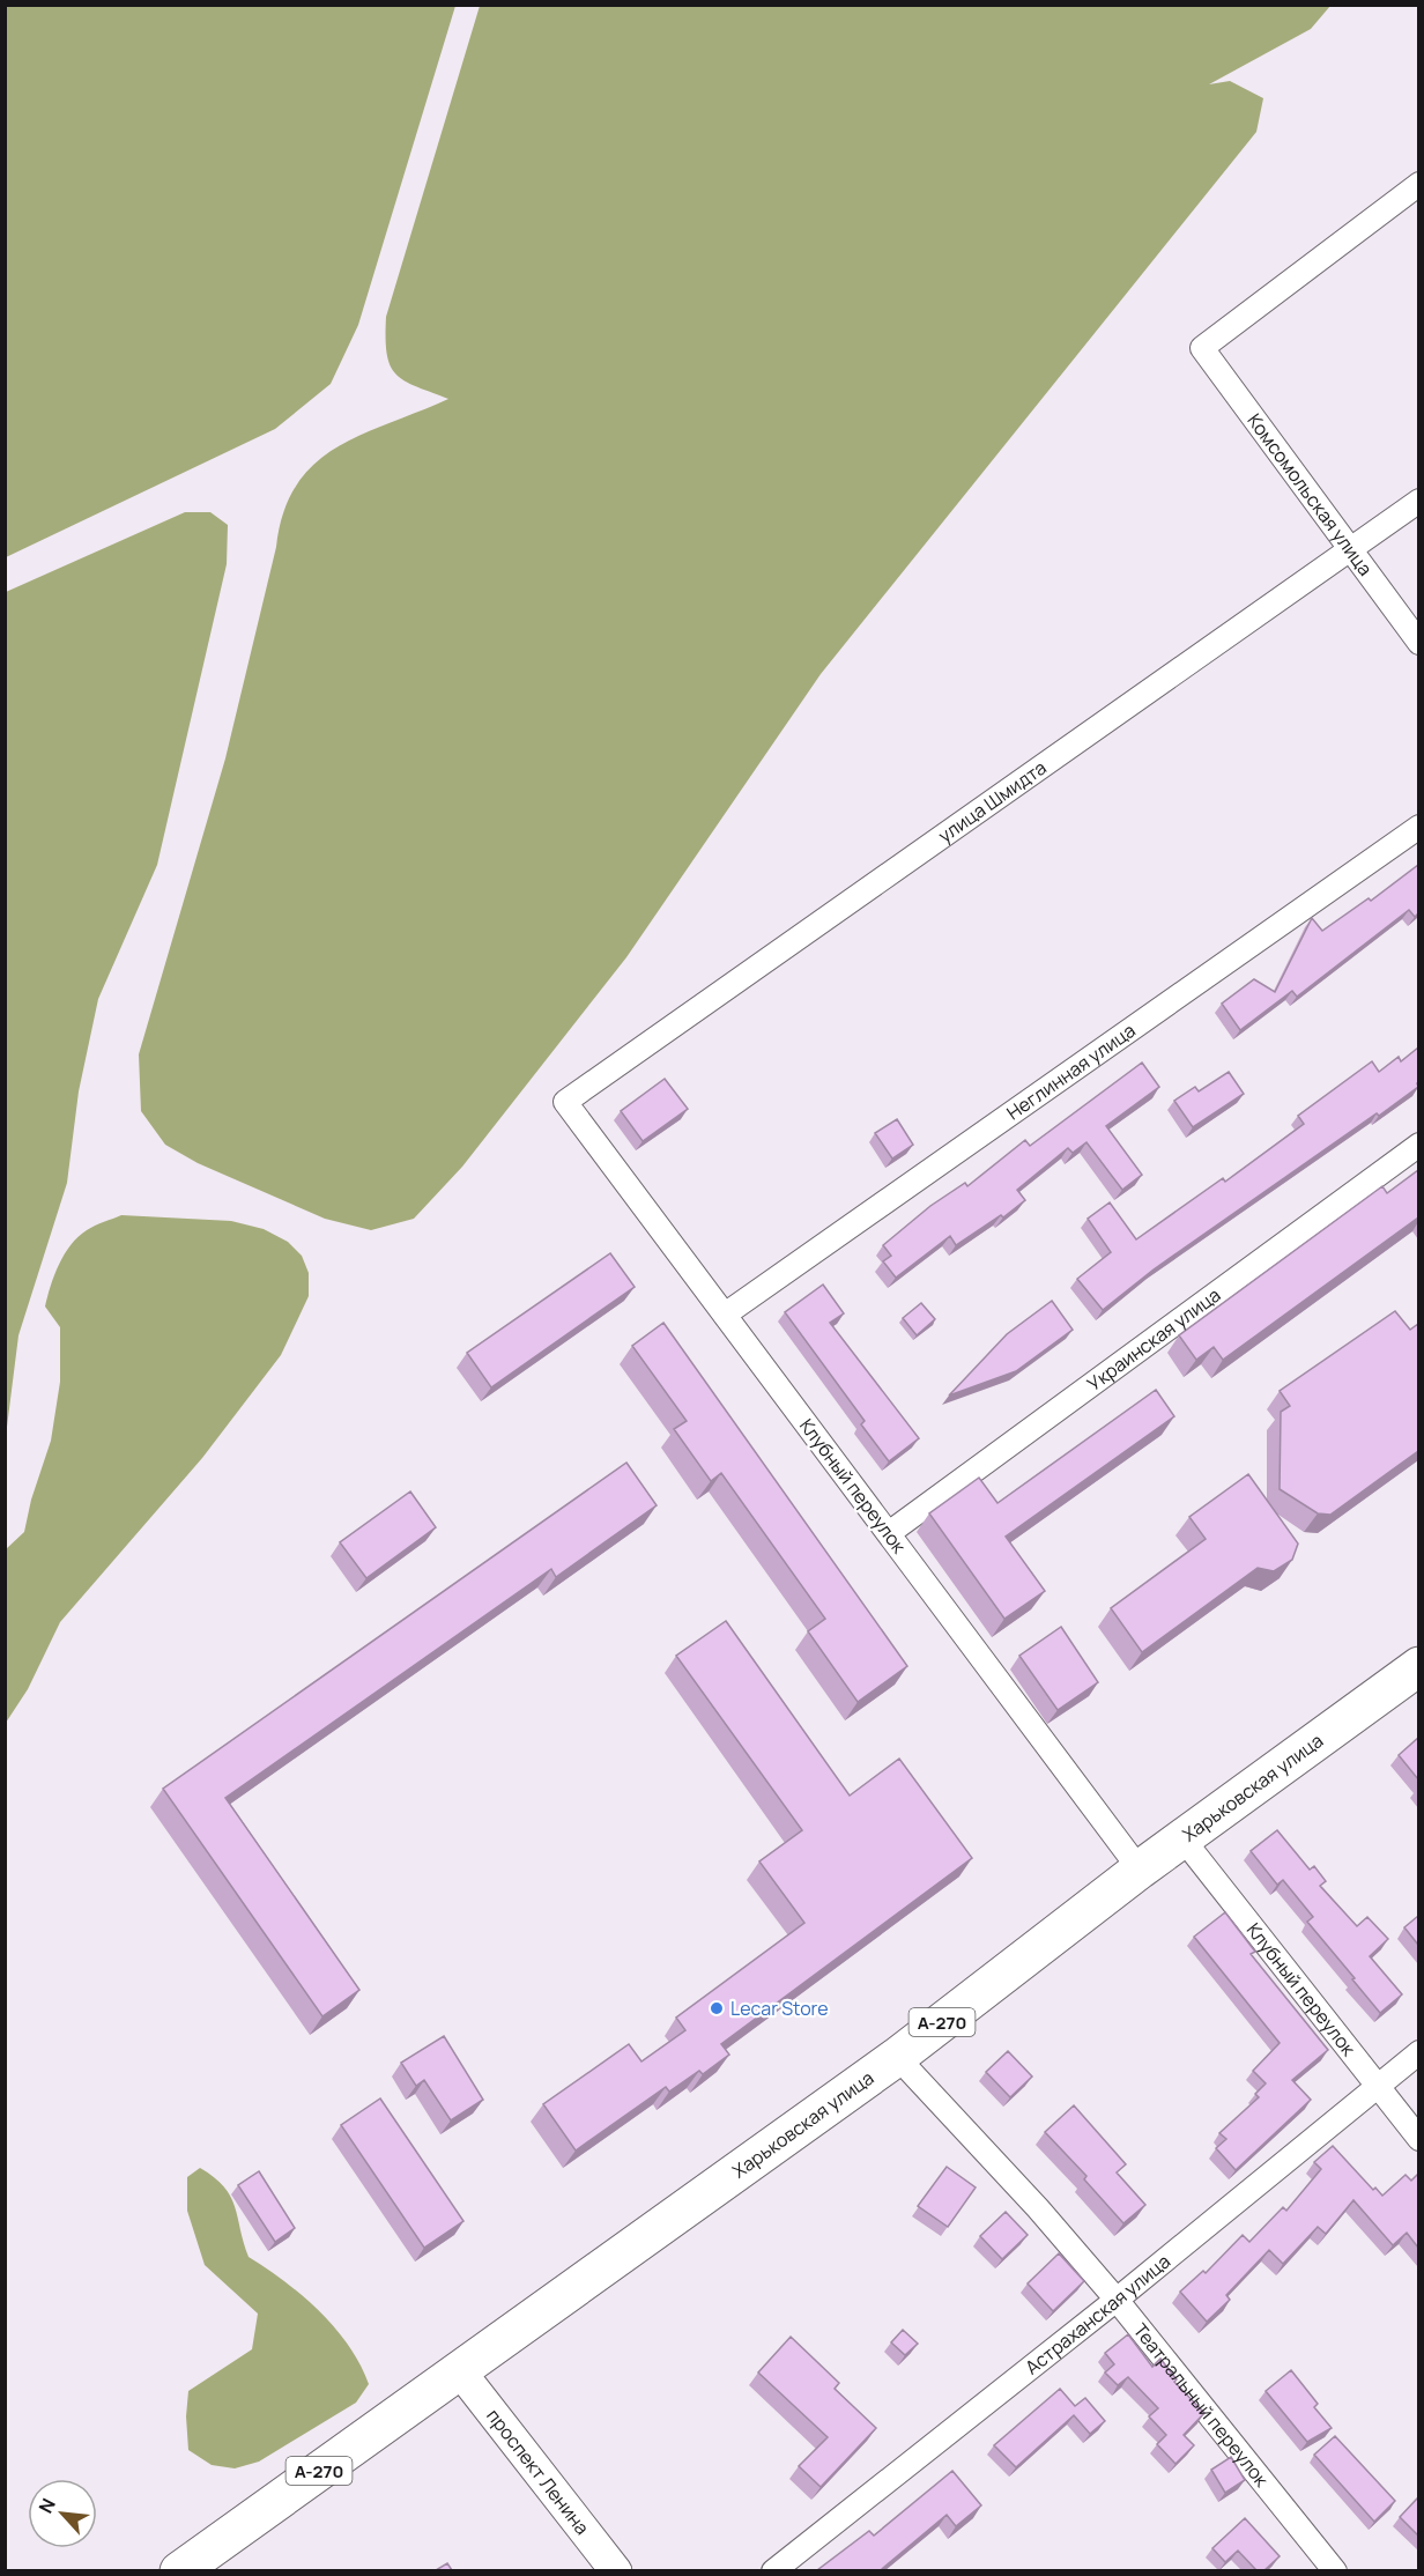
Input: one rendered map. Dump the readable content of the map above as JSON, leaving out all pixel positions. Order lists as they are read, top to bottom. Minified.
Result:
{"streets":{"highway":["Харьковская улица","А-270"],"main road":["проспект Ленина"],"street":["Комсомольская улица","улица Шмидта","Неглинная улица","Украинская улица","Клубный переулок","Астраханская улица","Театральный переулок"]},"crossings":[["Комсомольская улица","улица Шмидта"],["улица Шмидта","Клубный переулок"],["Неглинная улица","Клубный переулок"],["Украинская улица","Клубный переулок"],["Клубный переулок","Харьковская улица"],["Клубный переулок","Астраханская улица"],["Харьковская улица","Театральный переулок"],["Харьковская улица","проспект Ленина"],["Астраханская улица","Театральный переулок"]],"places":["Lecar Store"],"north":"top left"}
